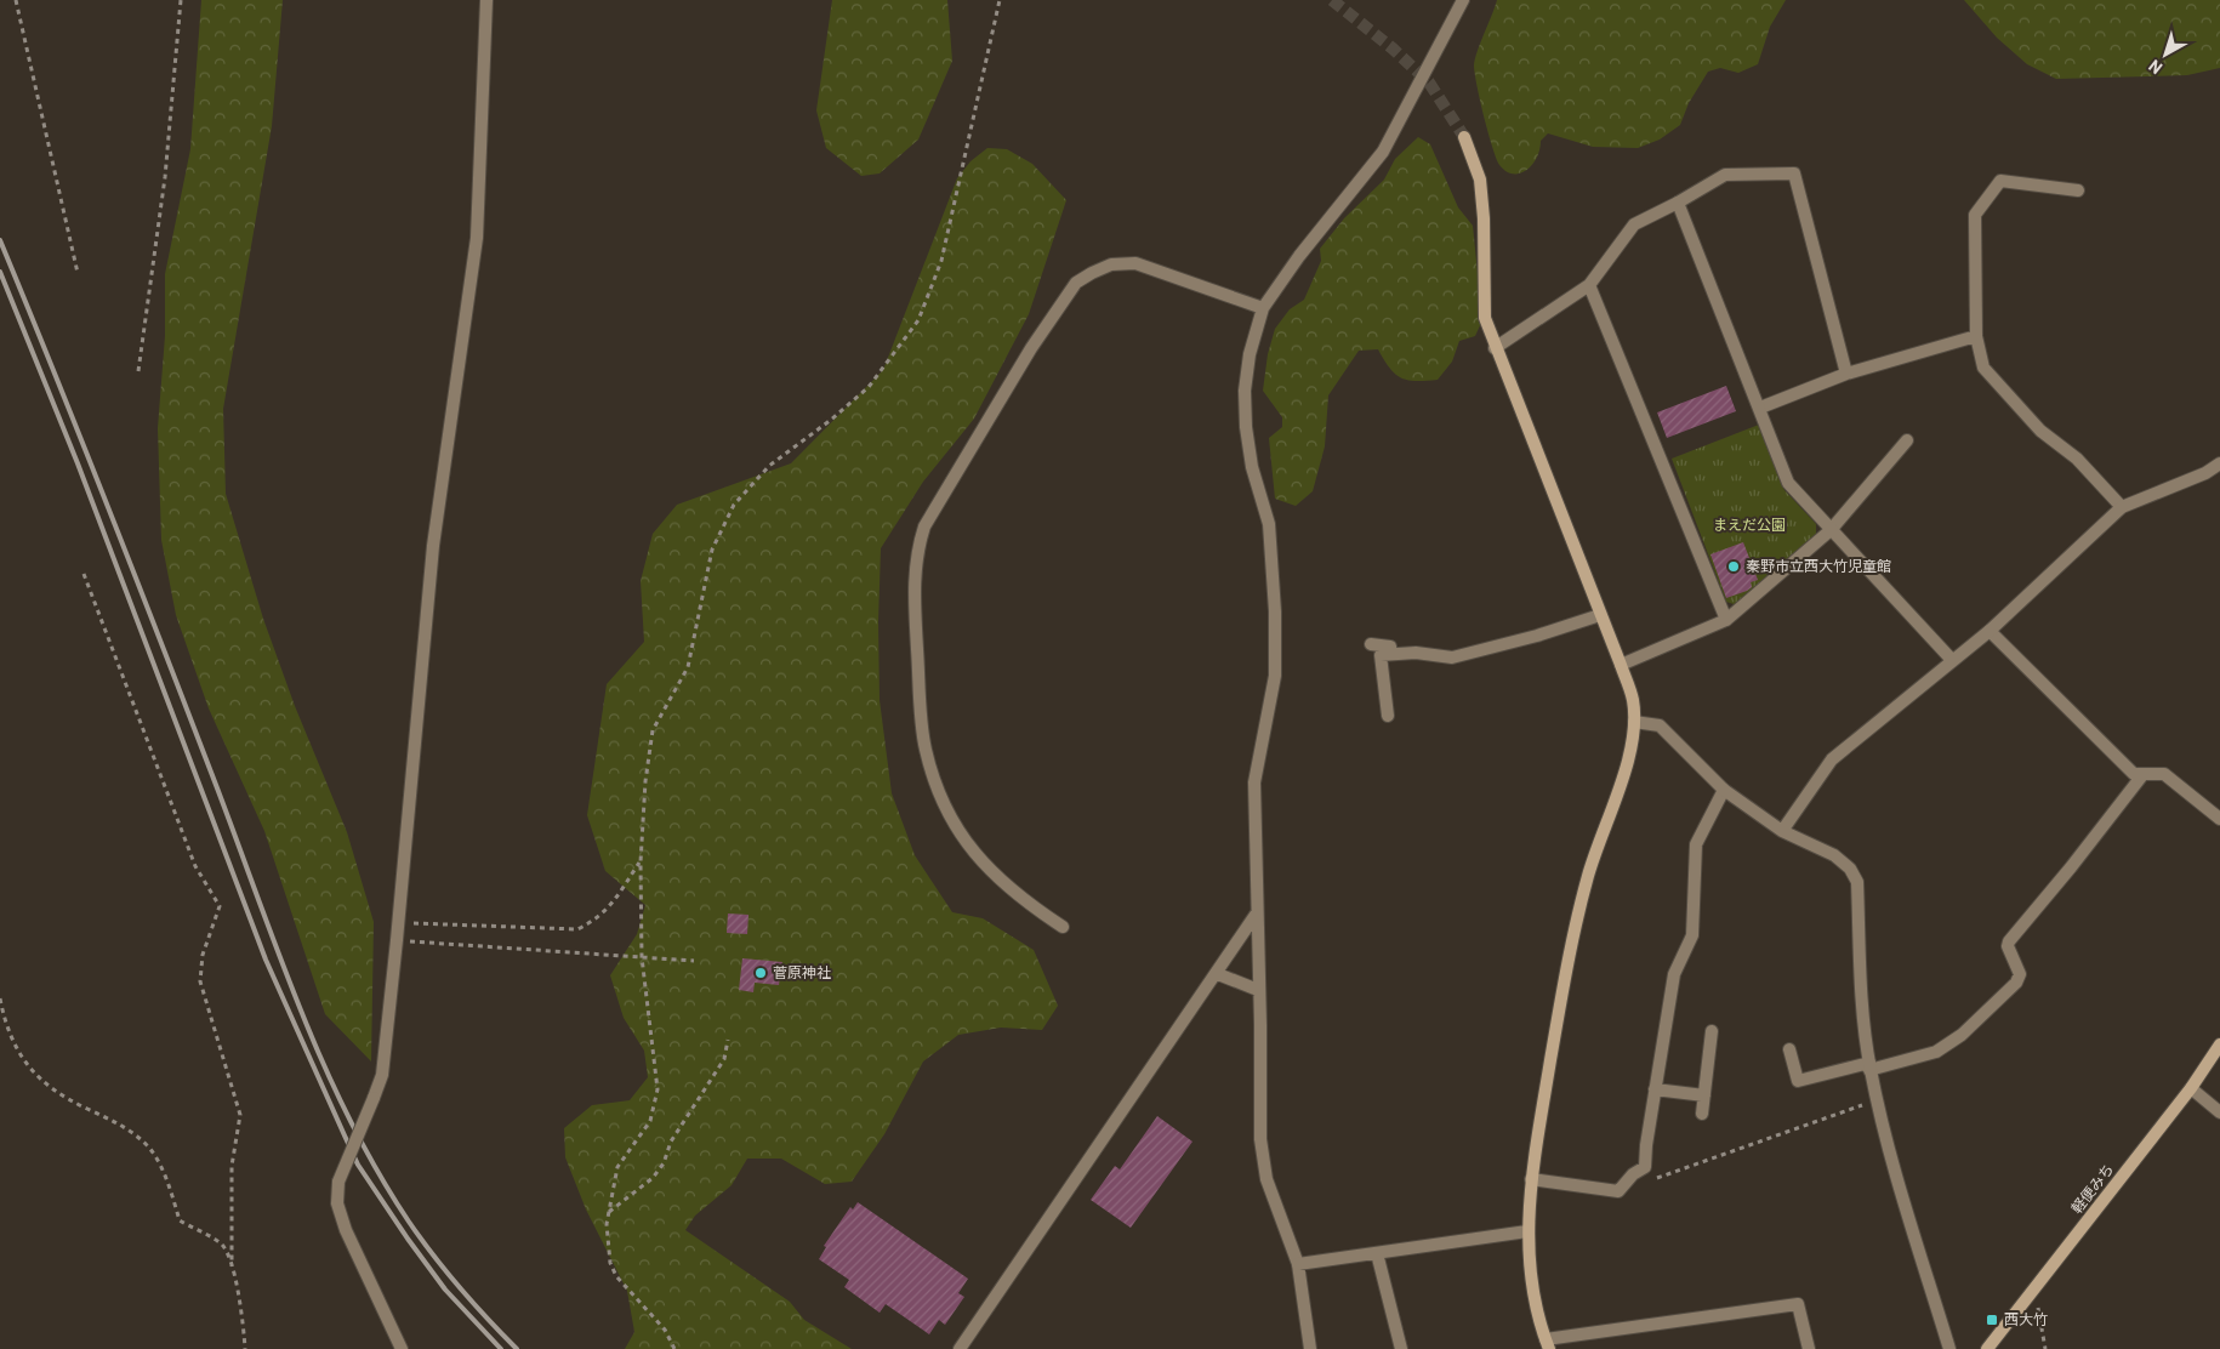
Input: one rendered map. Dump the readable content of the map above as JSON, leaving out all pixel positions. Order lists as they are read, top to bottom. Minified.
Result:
{"streets":{"street":["軽便みち"]},"parks":["まえだ公園"],"places":{"other":["秦野市立西大竹児童館","菅原神社"],"transit":["西大竹"]},"north":"bottom left"}
